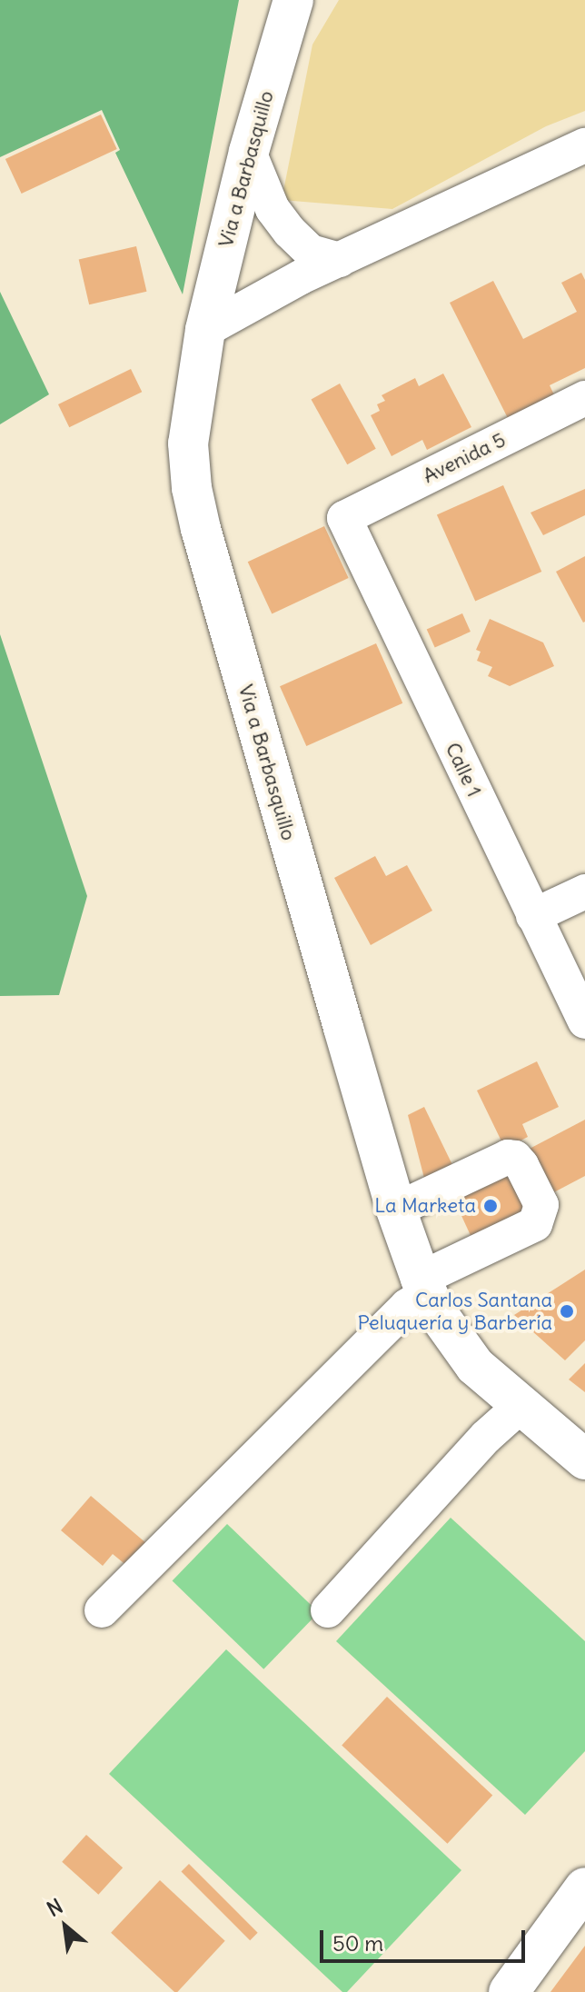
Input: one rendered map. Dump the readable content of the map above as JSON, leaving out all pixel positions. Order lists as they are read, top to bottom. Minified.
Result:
{"streets":{"main road":["Via a Barbasquillo"],"street":["Avenida 5","Calle 1"]},"crossings":[["Avenida 5","Calle 1"]],"places":["La Marketa","Carlos Santana Peluquería y Barbería"],"scale_bar":"50 m","north":"top left"}
